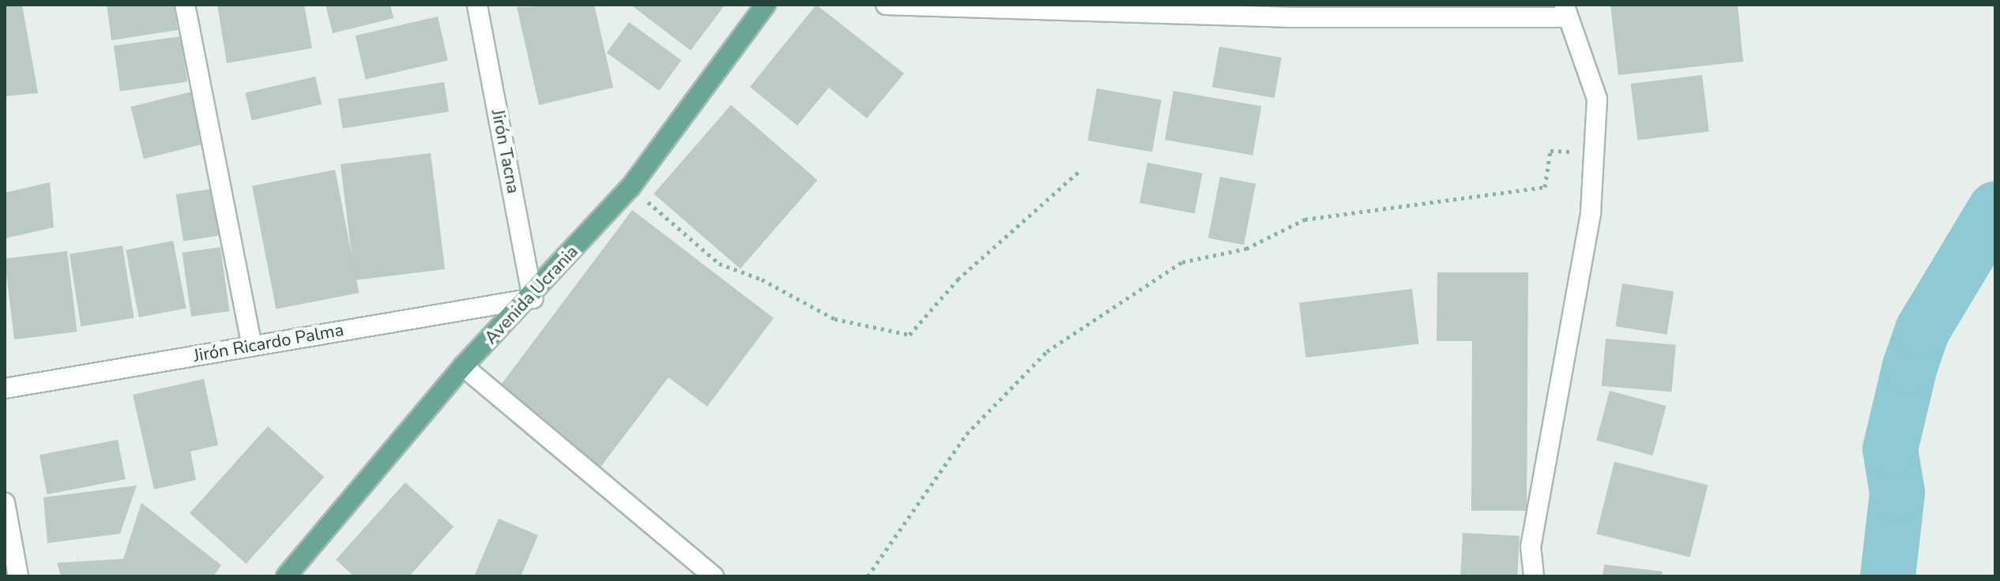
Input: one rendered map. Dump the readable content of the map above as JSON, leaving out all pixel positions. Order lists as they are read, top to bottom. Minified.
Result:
{"streets":{"main road":["Avenida Ucrania"],"street":["Jirón Tacna","Jirón Ricardo Palma"]},"crossings":[["Jirón Tacna","Avenida Ucrania"],["Jirón Tacna","Jirón Ricardo Palma"],["Avenida Ucrania","Jirón Ricardo Palma"]]}
